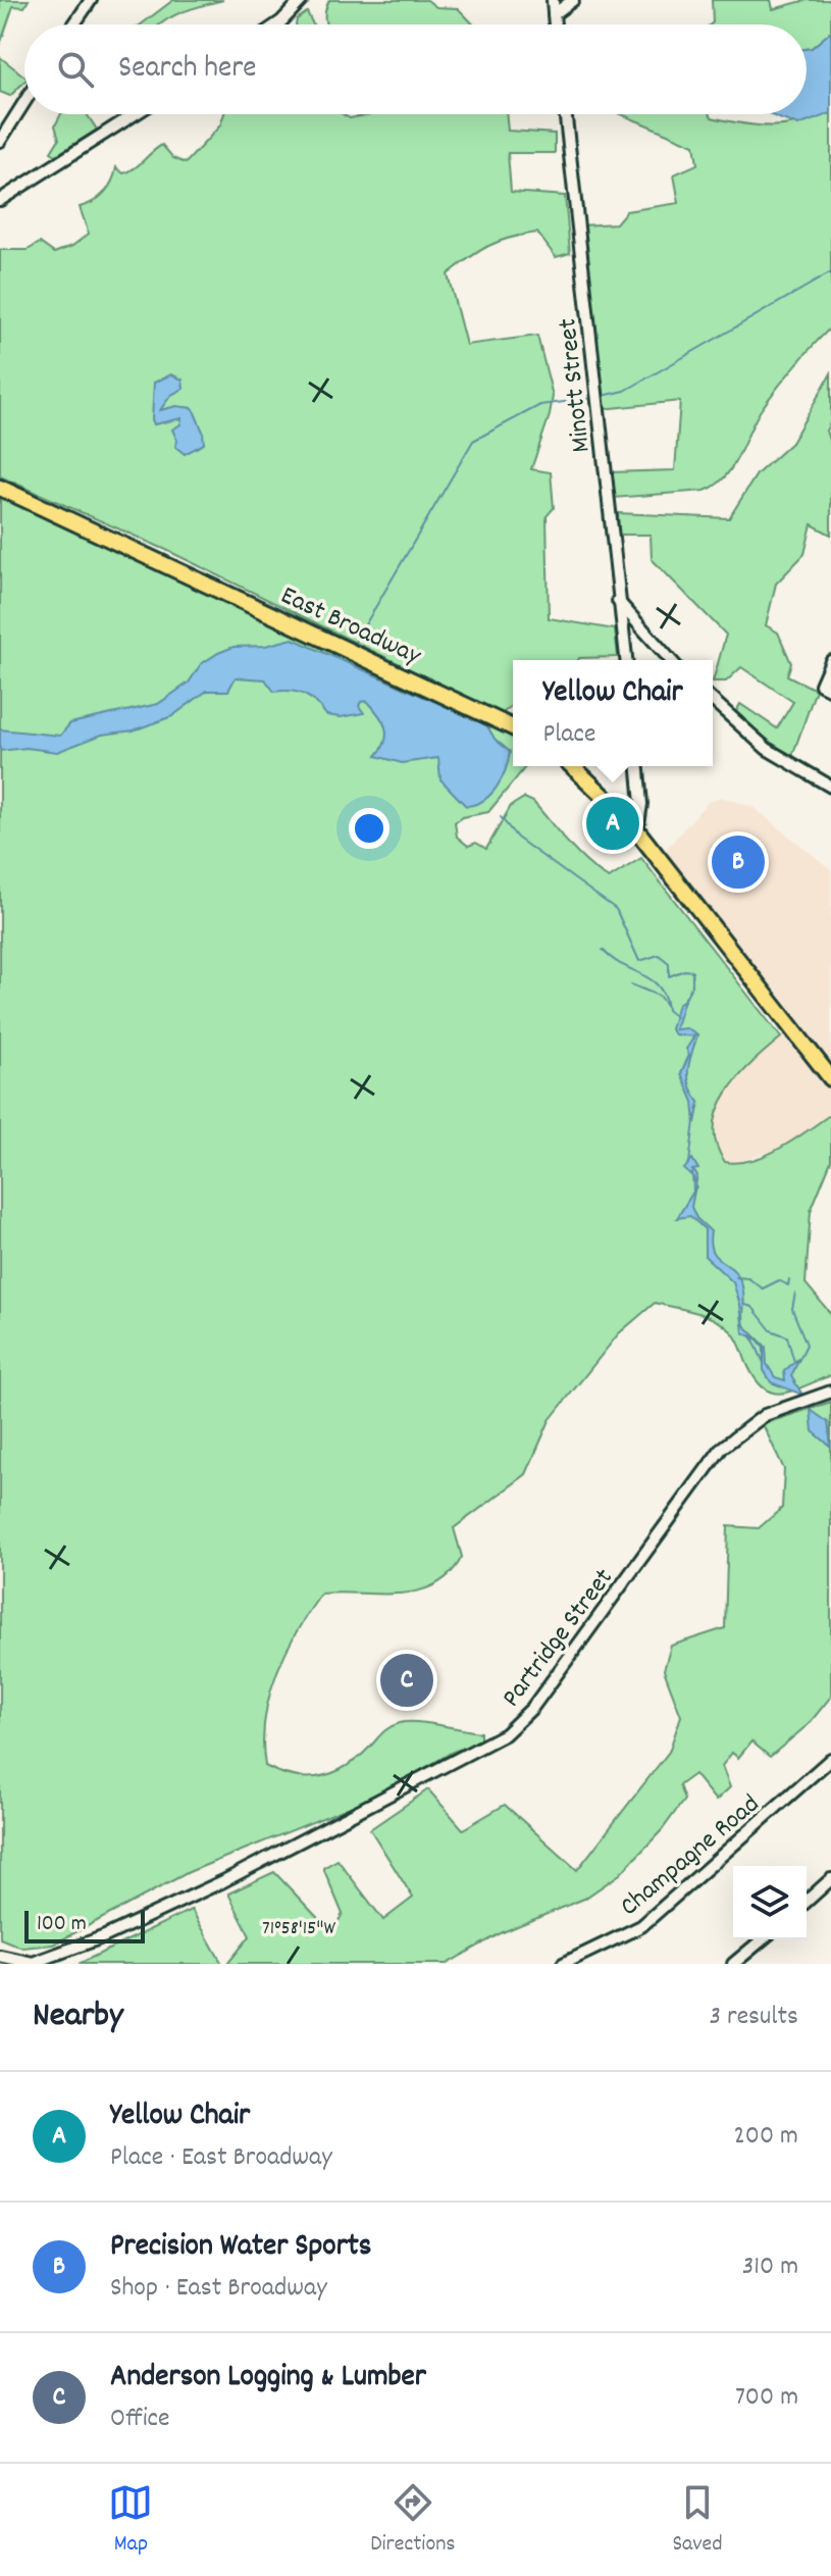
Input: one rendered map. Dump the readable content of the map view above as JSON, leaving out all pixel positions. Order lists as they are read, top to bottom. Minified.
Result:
{"streets":{"main road":["East Broadway"],"street":["Minott Street","Partridge Street","Champagne Road"]},"scale_bar":"100 m","page":{"search":"Search here","popup":["Yellow Chair","Place"],"pins":["A","B","C"],"scale":"100 m","heading":["Nearby","3 results"],"list":[{"mark":"A","name":"Yellow Chair","note":"Place · East Broadway","value":"200 m"},{"mark":"B","name":"Precision Water Sports","note":"Shop · East Broadway","value":"310 m"},{"mark":"C","name":"Anderson Logging & Lumber","note":"Office","value":"700 m"}],"nav":["Map","Directions","Saved"]},"coordinates":["71°58'15\"W"]}
